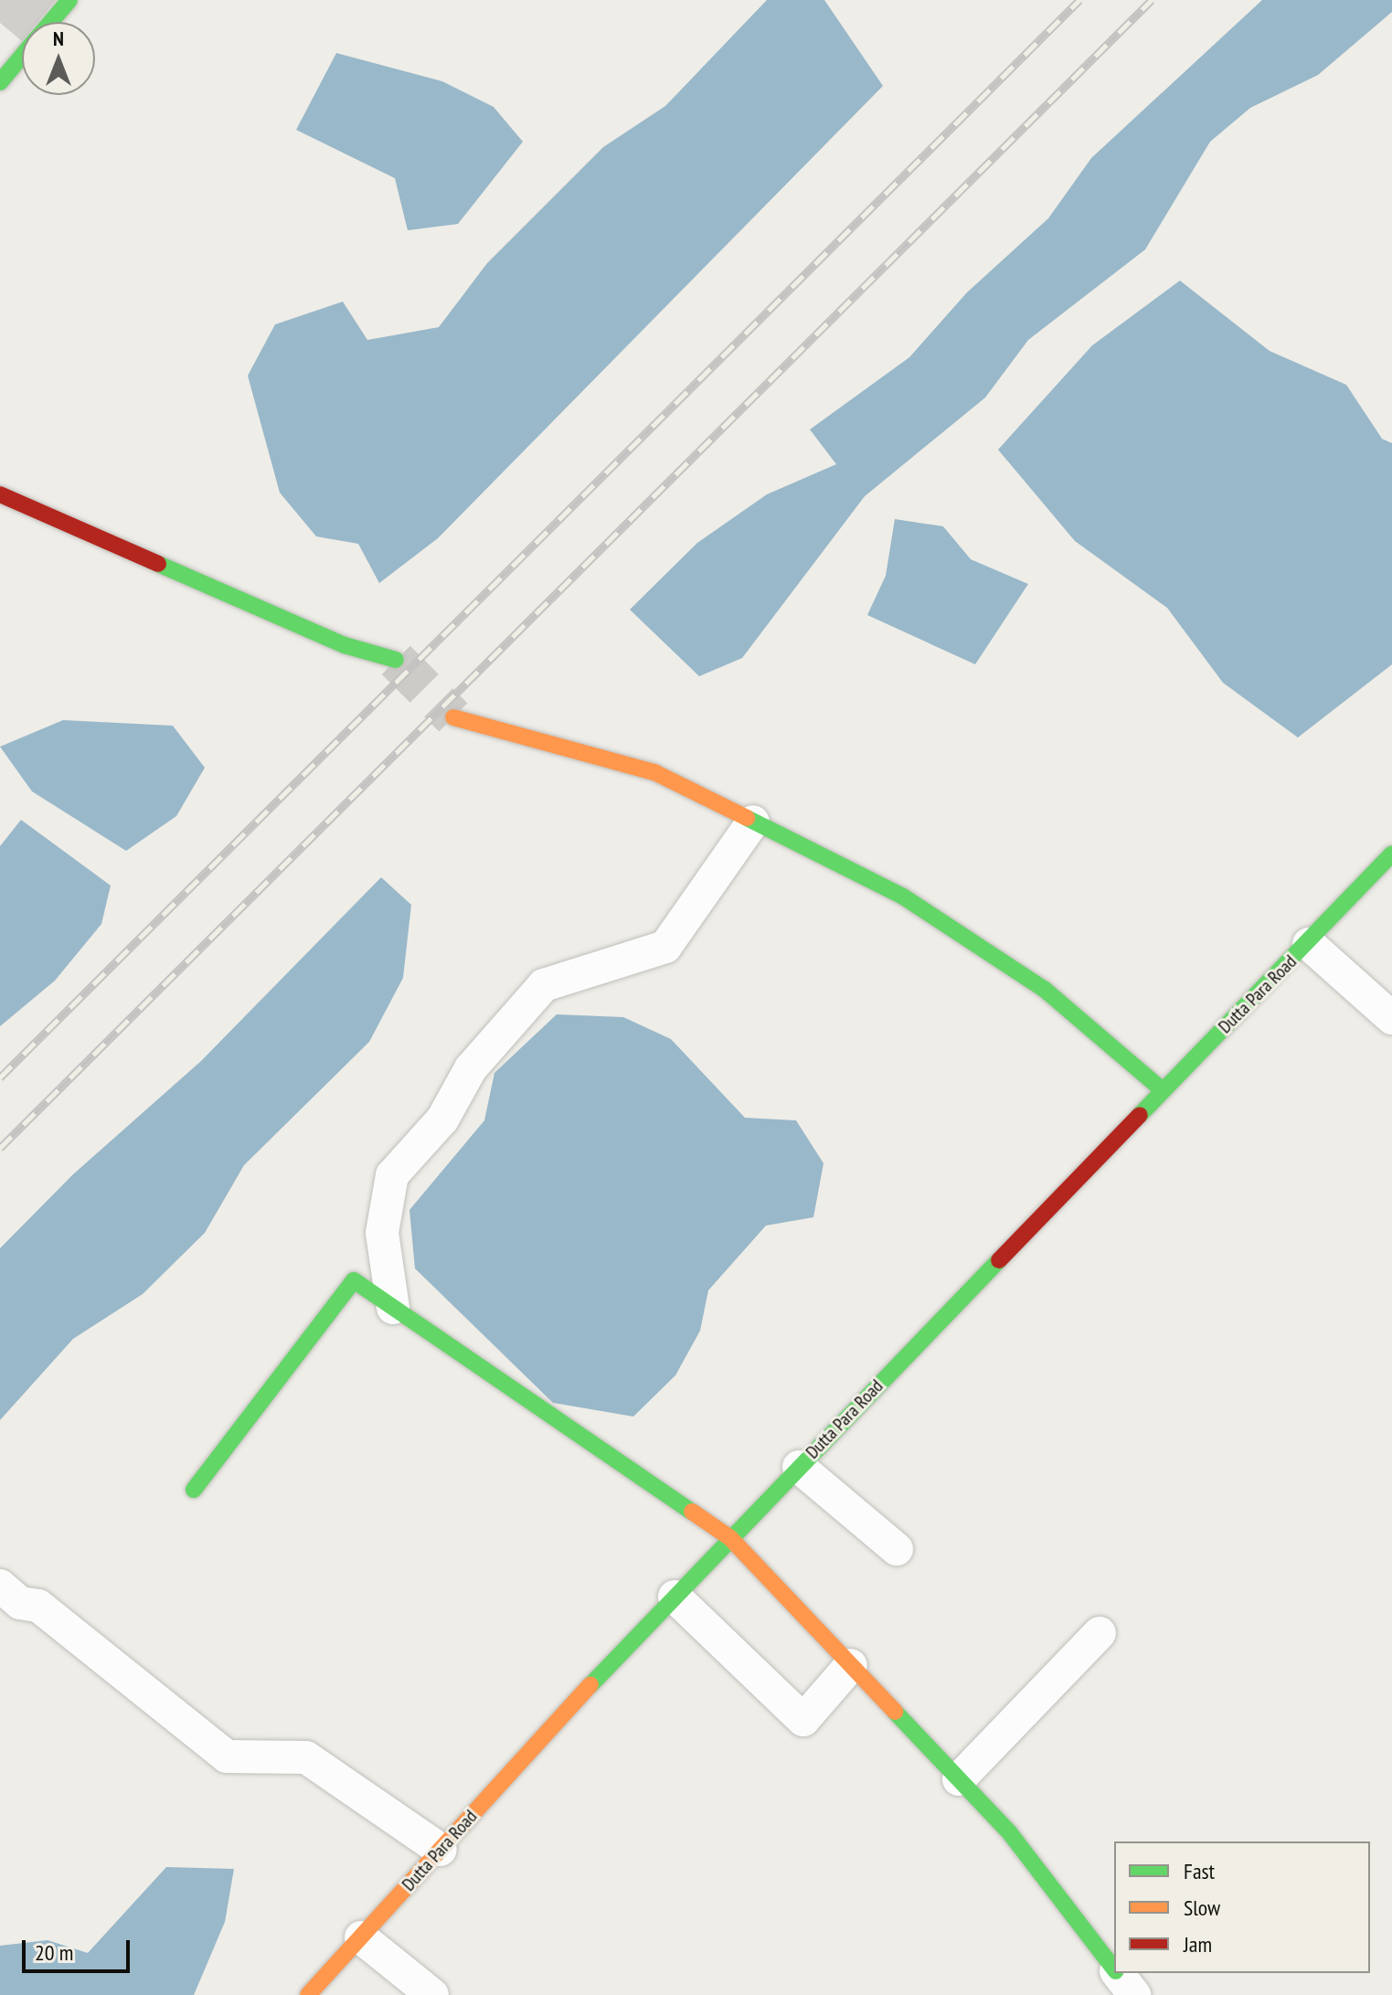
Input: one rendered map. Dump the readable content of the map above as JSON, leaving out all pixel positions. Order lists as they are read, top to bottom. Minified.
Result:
{"streets":{"street":["Dutta Para Road"]},"legend":["Fast","Slow","Jam"],"scale_bar":"20 m","north":"top"}
